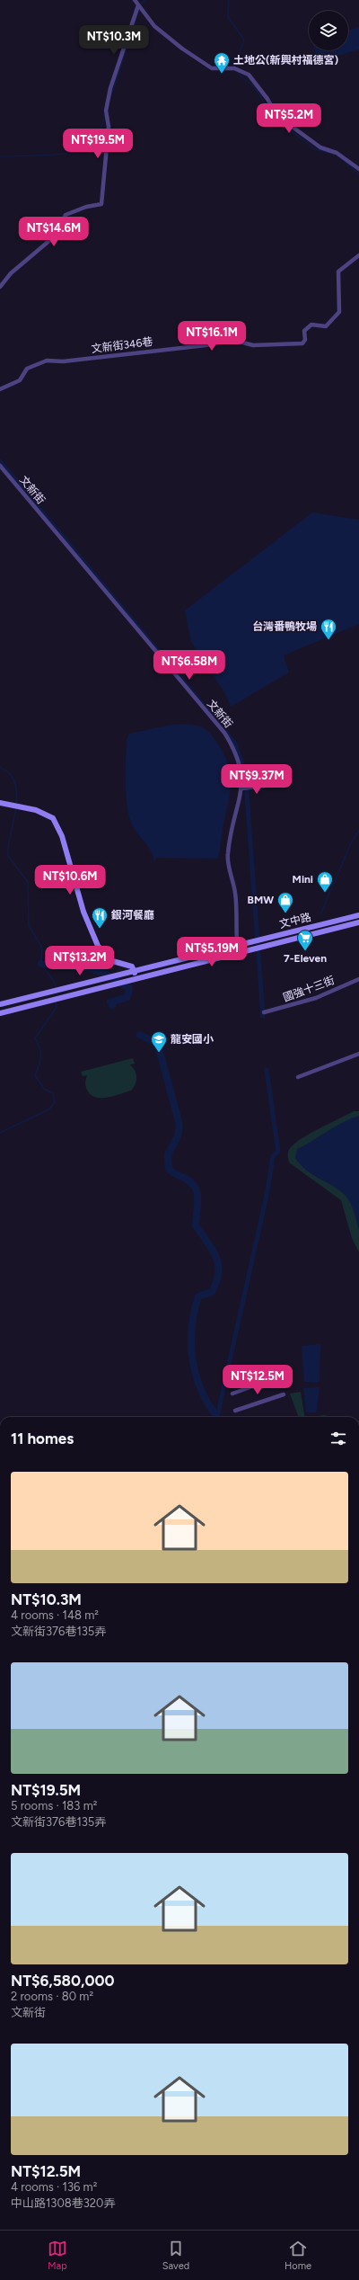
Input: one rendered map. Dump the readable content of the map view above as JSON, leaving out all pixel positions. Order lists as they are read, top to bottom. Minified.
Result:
{"streets":{"street":["文新街346巷","文新街","文中路","國強十三街"]},"crossings":[["文新街","文中路"]],"places":{"temple":["土地公(新興村福德宮)"],"restaurant":["台灣番鴨牧場","銀河餐廳"],"shop":["Mini","BMW"],"supermarket":["7-Eleven"],"school or university":["龍安國小"]},"page":{"price":["NT$10.3M","NT$5.2M","NT$19.5M","NT$14.6M","NT$16.1M","NT$6.58M","NT$9.37M","NT$10.6M","NT$5.19M","NT$13.2M","NT$12.5M"],"heading":"11 homes","list":[{"name":"NT$10.3M","note":"4 rooms · 148 m² · 文新街376巷135弄"},{"name":"NT$19.5M","note":"5 rooms · 183 m² · 文新街376巷135弄"},{"name":"NT$6,580,000","note":"2 rooms · 80 m² · 文新街"},{"name":"NT$12.5M","note":"4 rooms · 136 m² · 中山路1308巷320弄"}],"tabs":["Map","Saved","Home"]}}
